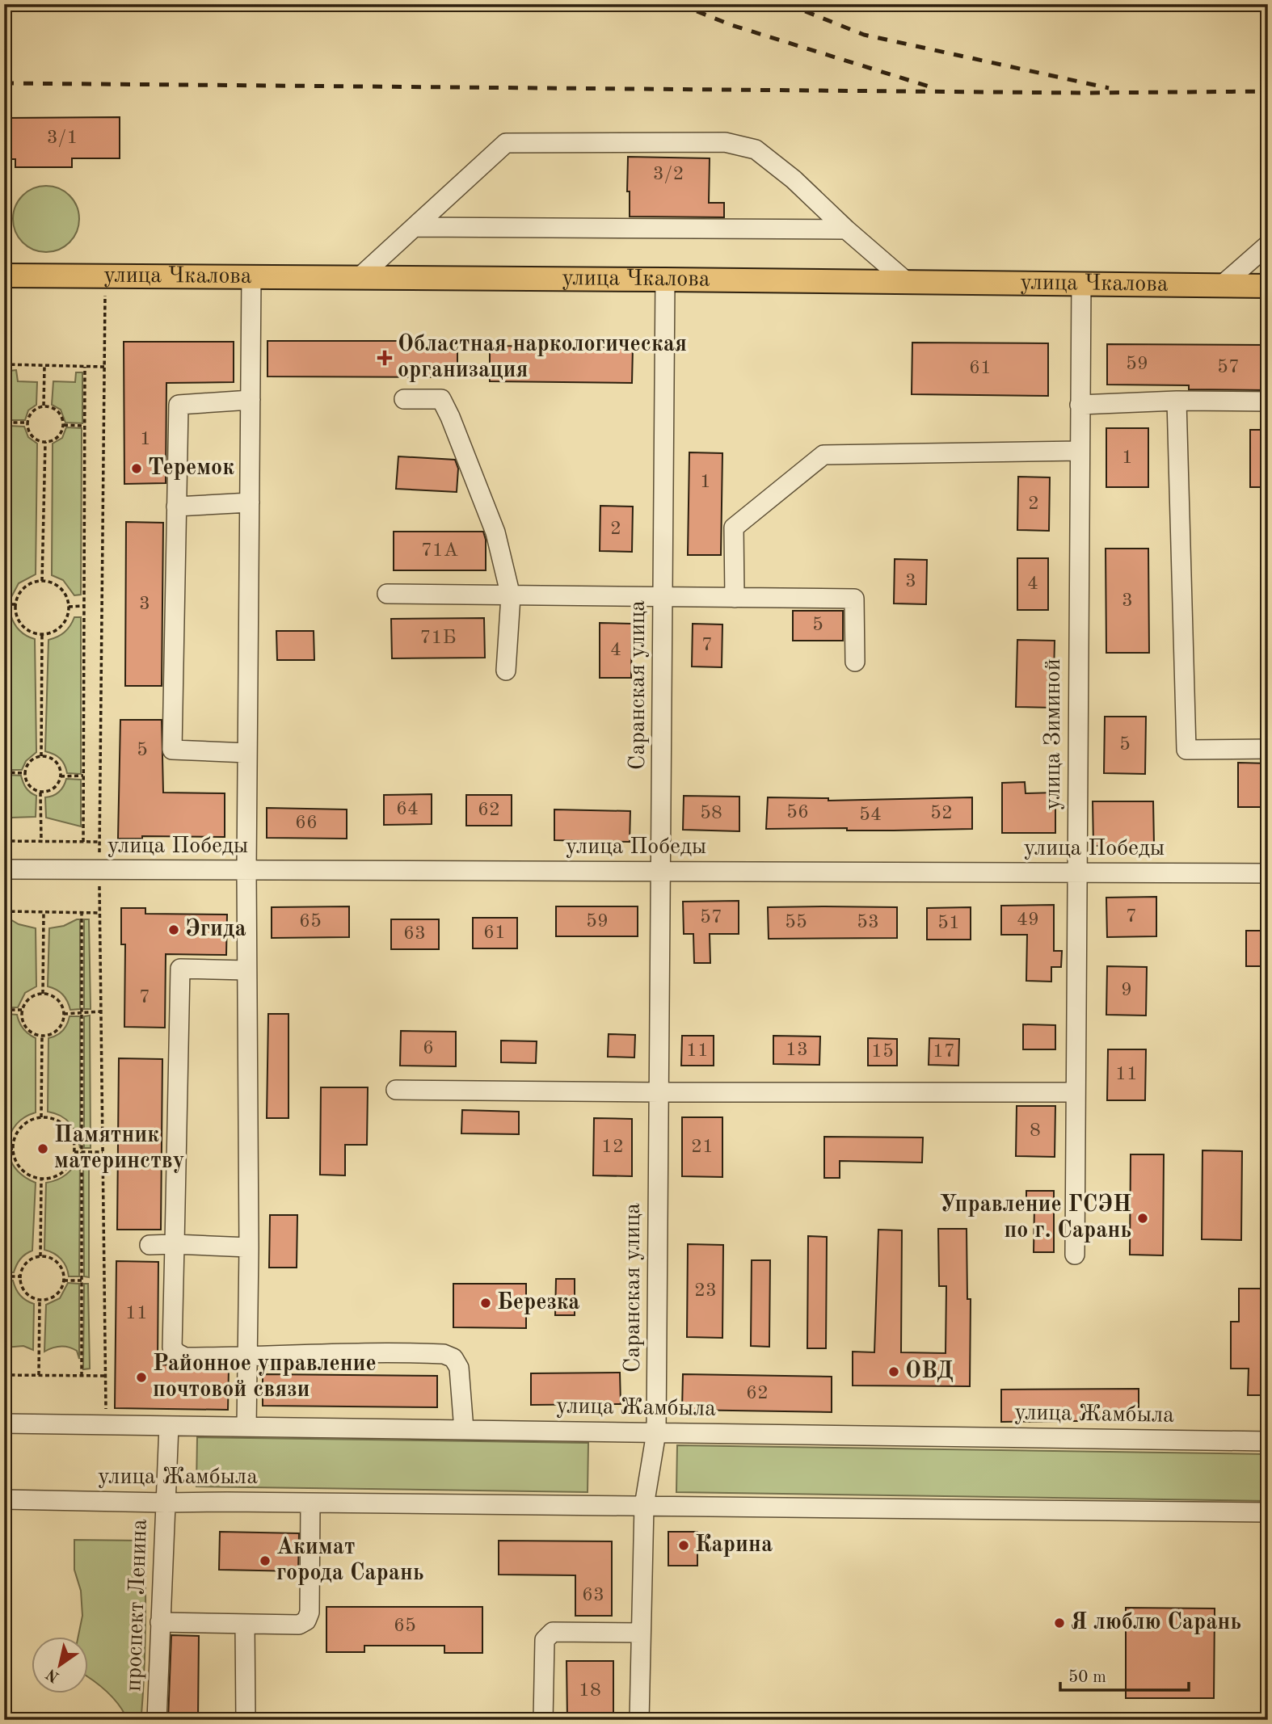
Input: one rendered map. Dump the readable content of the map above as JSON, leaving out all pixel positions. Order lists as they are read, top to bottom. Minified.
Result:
{"streets":{"main road":["улица Чкалова"],"street":["Саранская улица","улица Зиминой","улица Победы","улица Жамбыла","проспект Ленина"]},"crossings":[["улица Чкалова","Саранская улица"],["улица Чкалова","улица Зиминой"],["Саранская улица","улица Победы"],["Саранская улица","улица Жамбыла"],["улица Зиминой","улица Победы"],["улица Жамбыла","проспект Ленина"]],"places":{"health":["Областная наркологическая организация"],"other":["Теремок","Эгида","Памятник материнству","Управление ГСЭН по г. Сарань","Березка","ОВД","Районное управление почтовой связи","Карина","Акимат города Сарань","Я люблю Сарань"]},"house_numbers":["3/1","3/2","59","57","61","1","1","1","2","2","71А","3","4","3","3","5","71Б","7","4","5","5","64","62","56","58","52","54","66","7","57","49","65","59","55","53","51","61","63","9","7","6","13","11","15","17","11","8","12","21","23","11","62","63","65","18"],"scale_bar":"50 m","north":"bottom left"}
